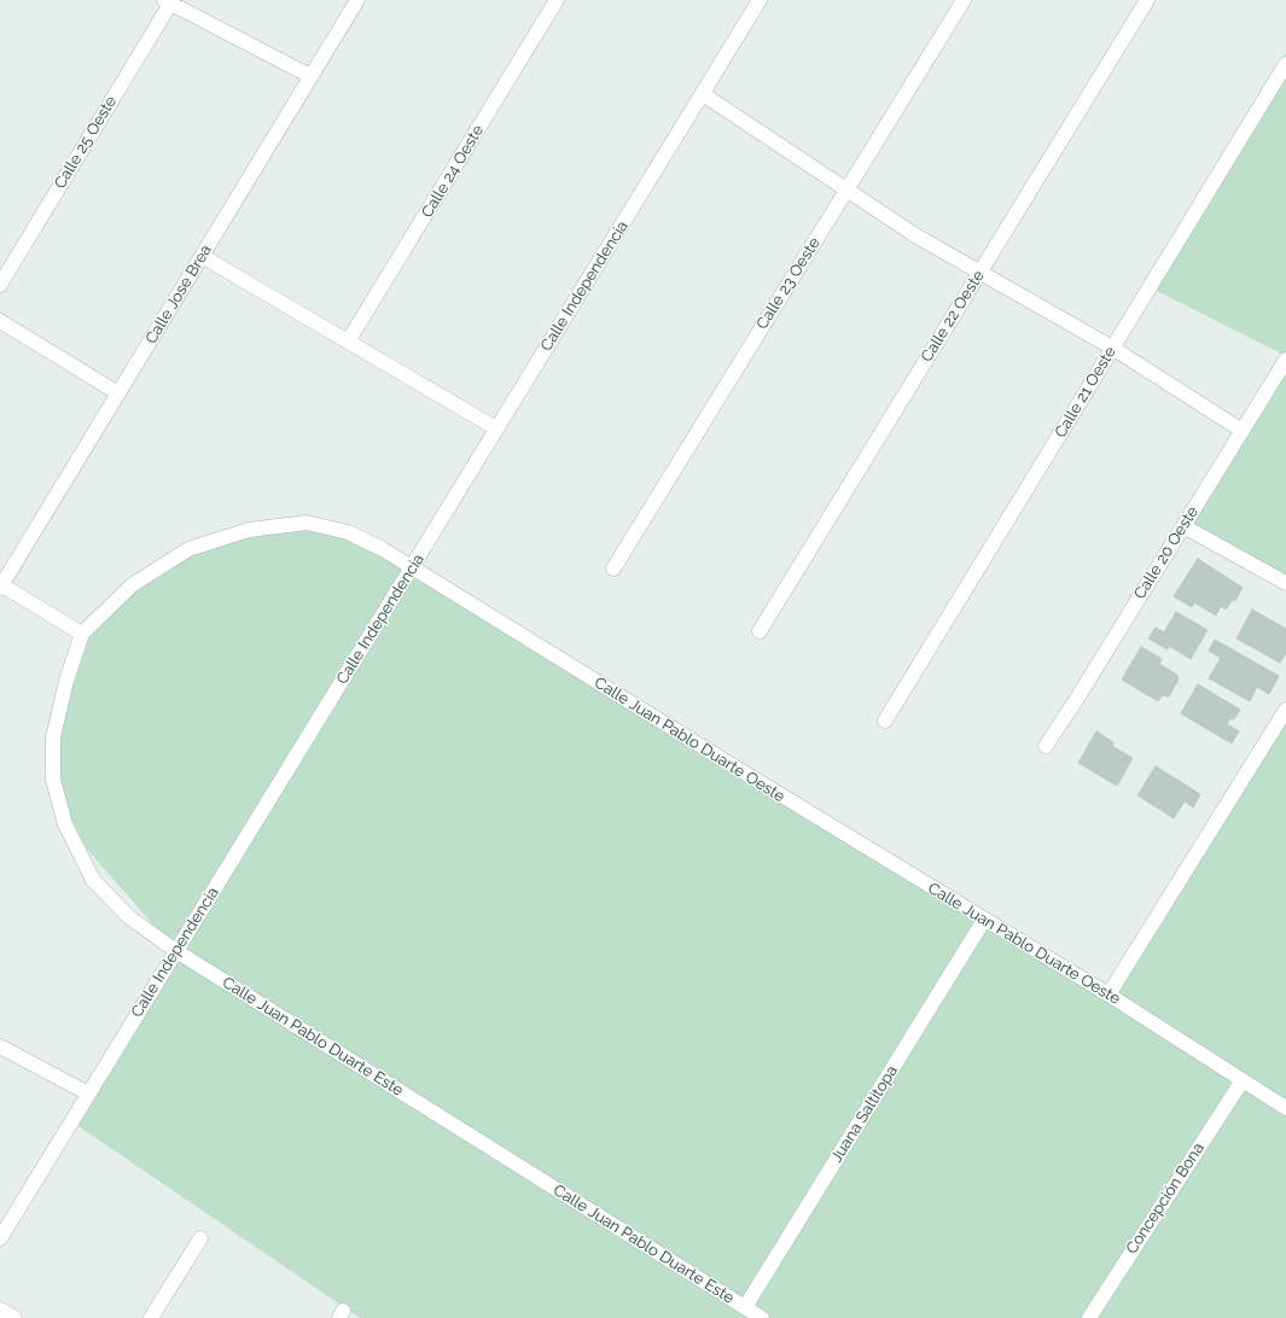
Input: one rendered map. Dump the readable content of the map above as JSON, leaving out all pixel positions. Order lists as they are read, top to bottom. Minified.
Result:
{"streets":{"street":["Calle 25 Oeste","Calle 24 Oeste","Calle 23 Oeste","Calle Independencia","Calle Jose Brea","Calle 22 Oeste","Calle 21 Oeste","Calle 20 Oeste","Calle Juan Pablo Duarte Oeste","Calle Juan Pablo Duarte Este","Juana Saltitopa","Concepción Bona"]},"crossings":[["Calle Independencia","Calle Juan Pablo Duarte Oeste"],["Calle Independencia","Calle Juan Pablo Duarte Este"],["Calle Juan Pablo Duarte Oeste","Calle Juan Pablo Duarte Este"],["Calle Juan Pablo Duarte Oeste","Juana Saltitopa"],["Calle Juan Pablo Duarte Oeste","Concepción Bona"],["Calle Juan Pablo Duarte Este","Juana Saltitopa"]]}
